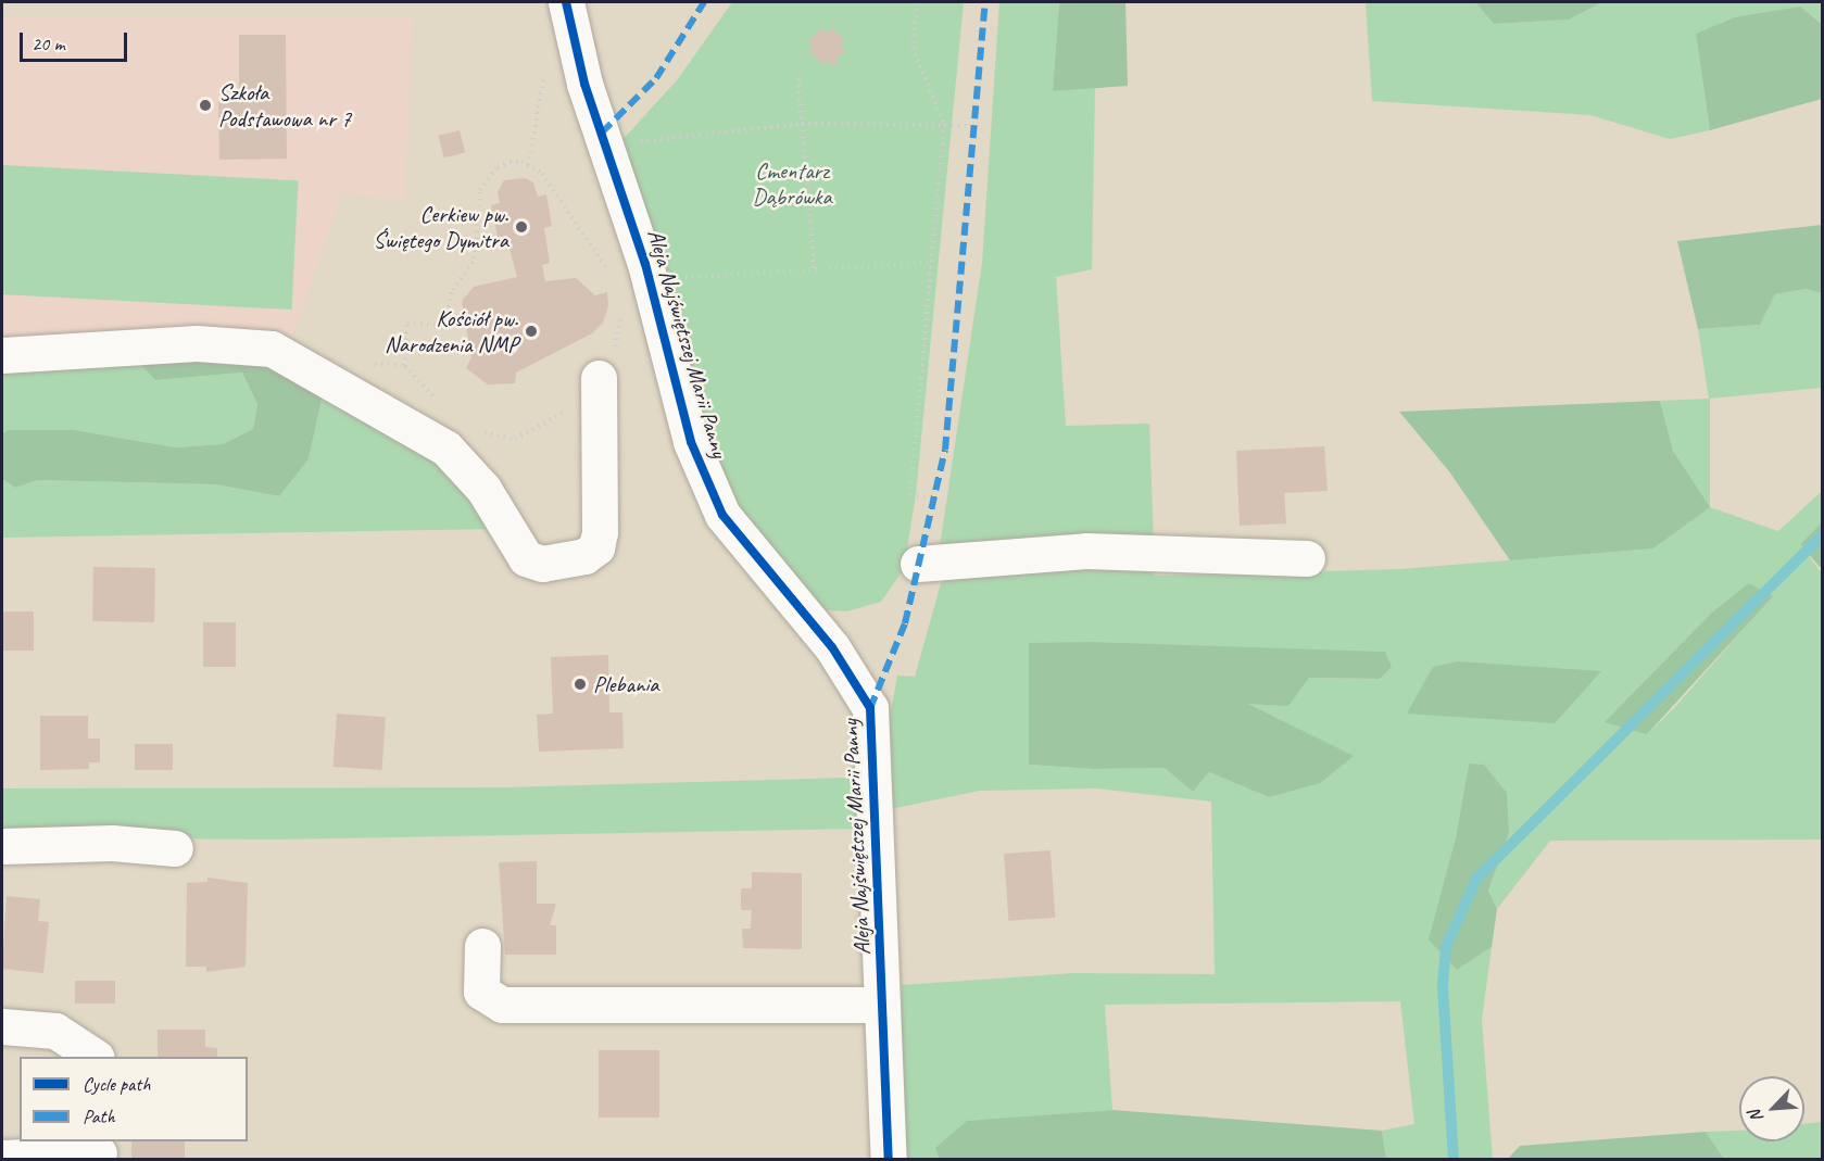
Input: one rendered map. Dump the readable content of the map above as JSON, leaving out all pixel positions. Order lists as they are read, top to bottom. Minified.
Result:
{"streets":{"street":["Aleja Najświętszej Marii Panny"]},"parks":["Cmentarz Dąbrówka"],"places":["Szkoła Podstawowa nr 7","Cerkiew pw. Świętego Dymitra","Kościół pw. Narodzenia NMP","Plebania"],"legend":["Cycle path","Path"],"scale_bar":"20 m","north":"bottom left"}
